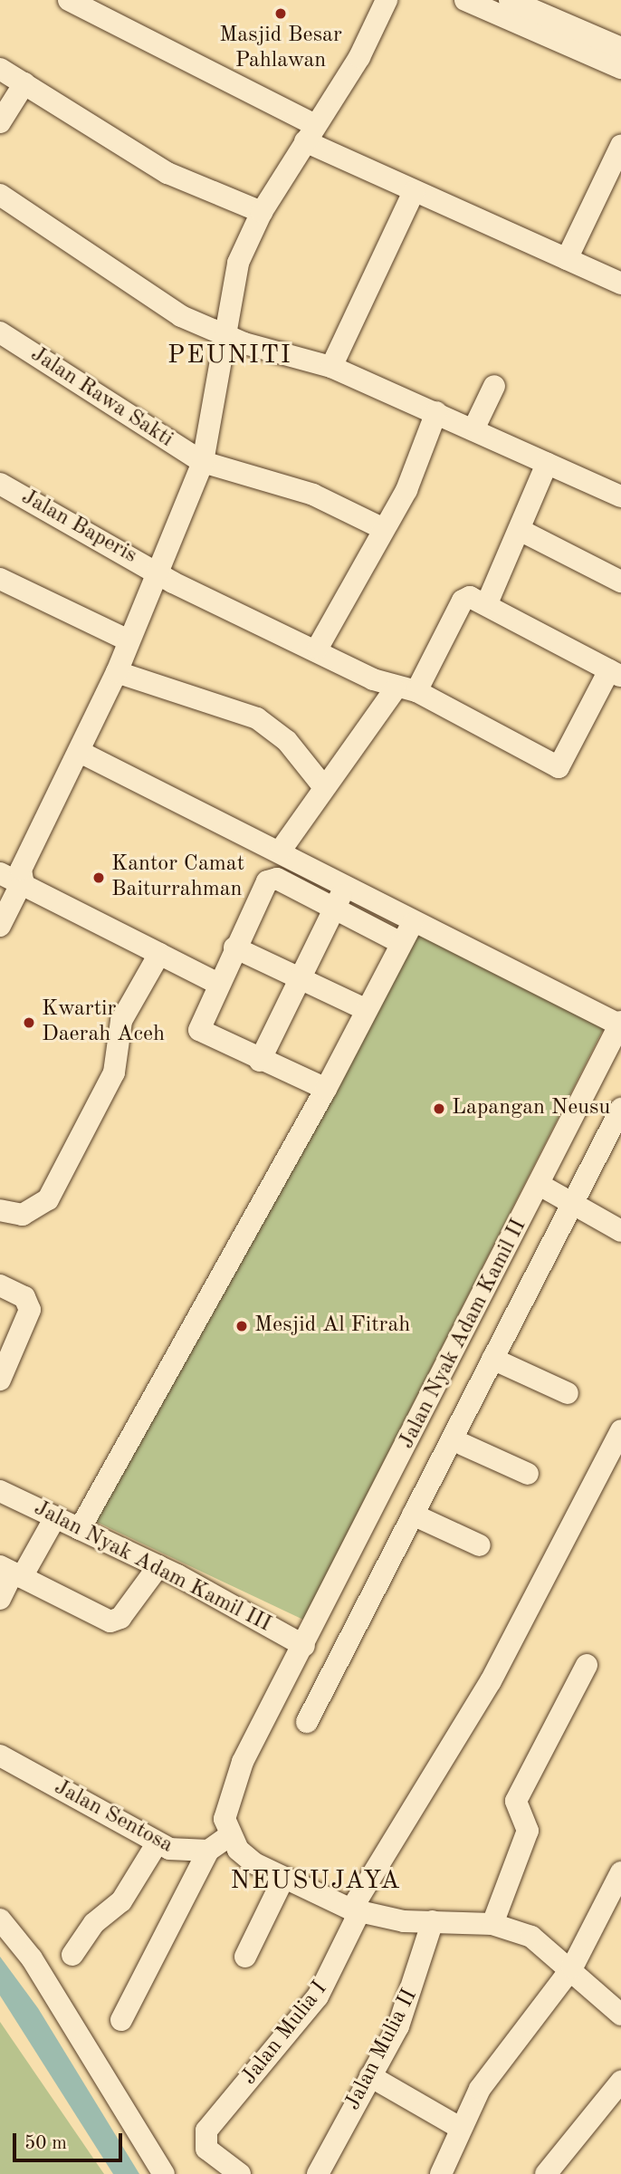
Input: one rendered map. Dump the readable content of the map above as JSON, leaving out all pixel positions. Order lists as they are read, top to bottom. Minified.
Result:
{"streets":{"street":["Jalan Rawa Sakti","Jalan Baperis","Jalan Nyak Adam Kamil II","Jalan Nyak Adam Kamil III","Jalan Sentosa","Jalan Mulia I","Jalan Mulia II"]},"crossings":[["Jalan Nyak Adam Kamil II","Jalan Nyak Adam Kamil III"]],"districts":["PEUNITI","NEUSUJAYA"],"places":["Masjid Besar Pahlawan","Kantor Camat Baiturrahman","Kwartir Daerah Aceh","Lapangan Neusu","Mesjid Al Fitrah"],"scale_bar":"50 m"}
